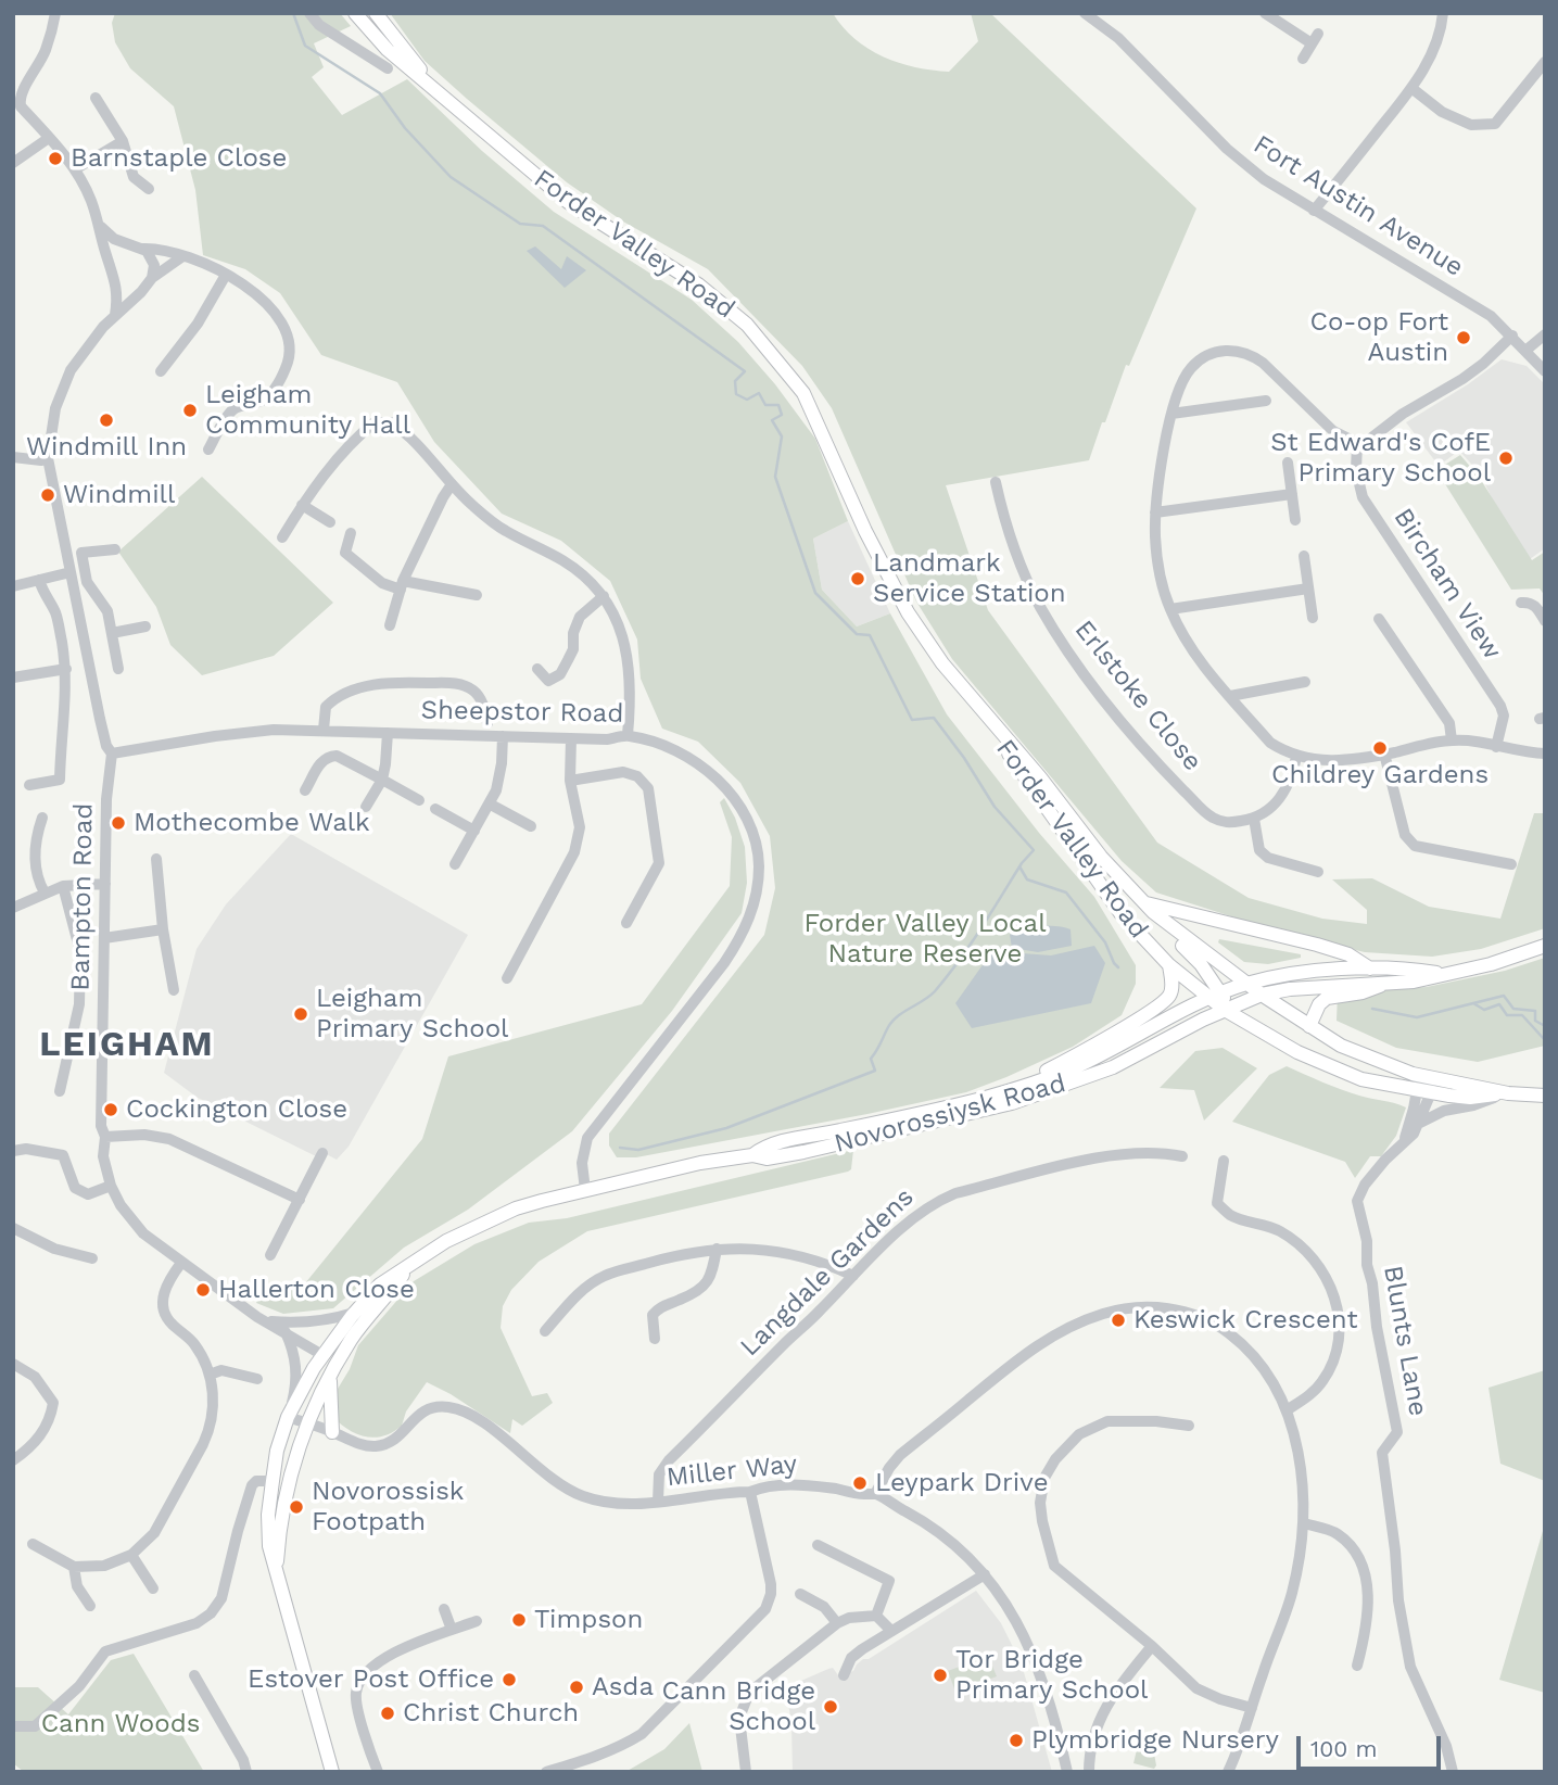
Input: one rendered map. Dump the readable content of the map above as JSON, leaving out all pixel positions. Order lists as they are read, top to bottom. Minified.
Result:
{"streets":{"main road":["Forder Valley Road","Novorossiysk Road"],"street":["Fort Austin Avenue","Bircham View","Erlstoke Close","Sheepstor Road","Bampton Road","Langdale Gardens","Blunts Lane","Miller Way"]},"crossings":[["Forder Valley Road","Novorossiysk Road"],["Forder Valley Road","Blunts Lane"],["Sheepstor Road","Bampton Road"],["Sheepstor Road","Novorossiysk Road"],["Bampton Road","Novorossiysk Road"],["Novorossiysk Road","Miller Way"],["Langdale Gardens","Miller Way"]],"districts":["LEIGHAM"],"parks":["Forder Valley Local Nature Reserve","Cann Woods"],"places":["Barnstaple Close","Co-op Fort Austin","Leigham Community Hall","Windmill Inn","St Edward's CofE Primary School","Windmill","Landmark Service Station","Childrey Gardens","Mothecombe Walk","Leigham Primary School","Cockington Close","Hallerton Close","Keswick Crescent","Leypark Drive","Novorossisk Footpath","Timpson","Tor Bridge Primary School","Estover Post Office","Asda","Cann Bridge School","Christ Church","Plymbridge Nursery"],"scale_bar":"100 m"}
